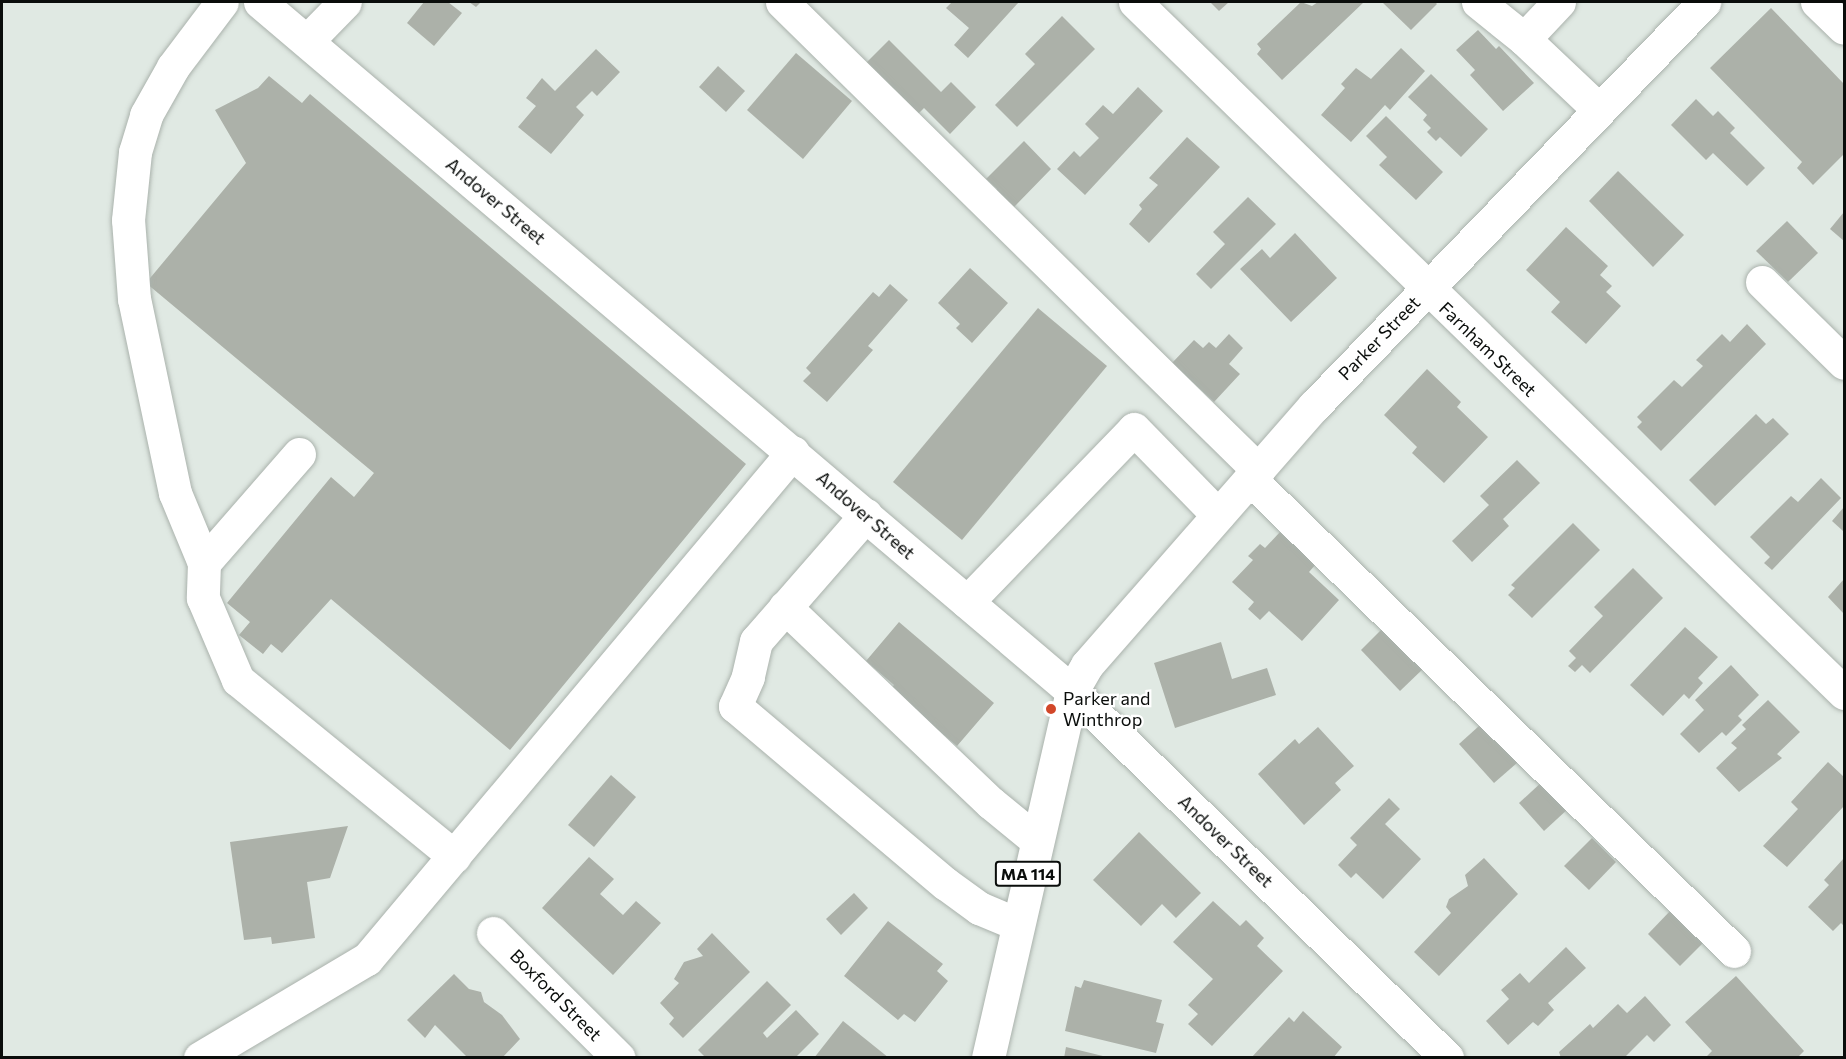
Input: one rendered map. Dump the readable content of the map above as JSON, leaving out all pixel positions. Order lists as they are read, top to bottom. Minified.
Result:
{"streets":{"main road":["Andover Street","Parker Street","Farnham Street","MA 114","Boxford Street"]},"crossings":[["Andover Street","Parker Street"],["Andover Street","MA 114"],["Parker Street","Farnham Street"],["Parker Street","MA 114"]],"places":["Parker and Winthrop"]}
